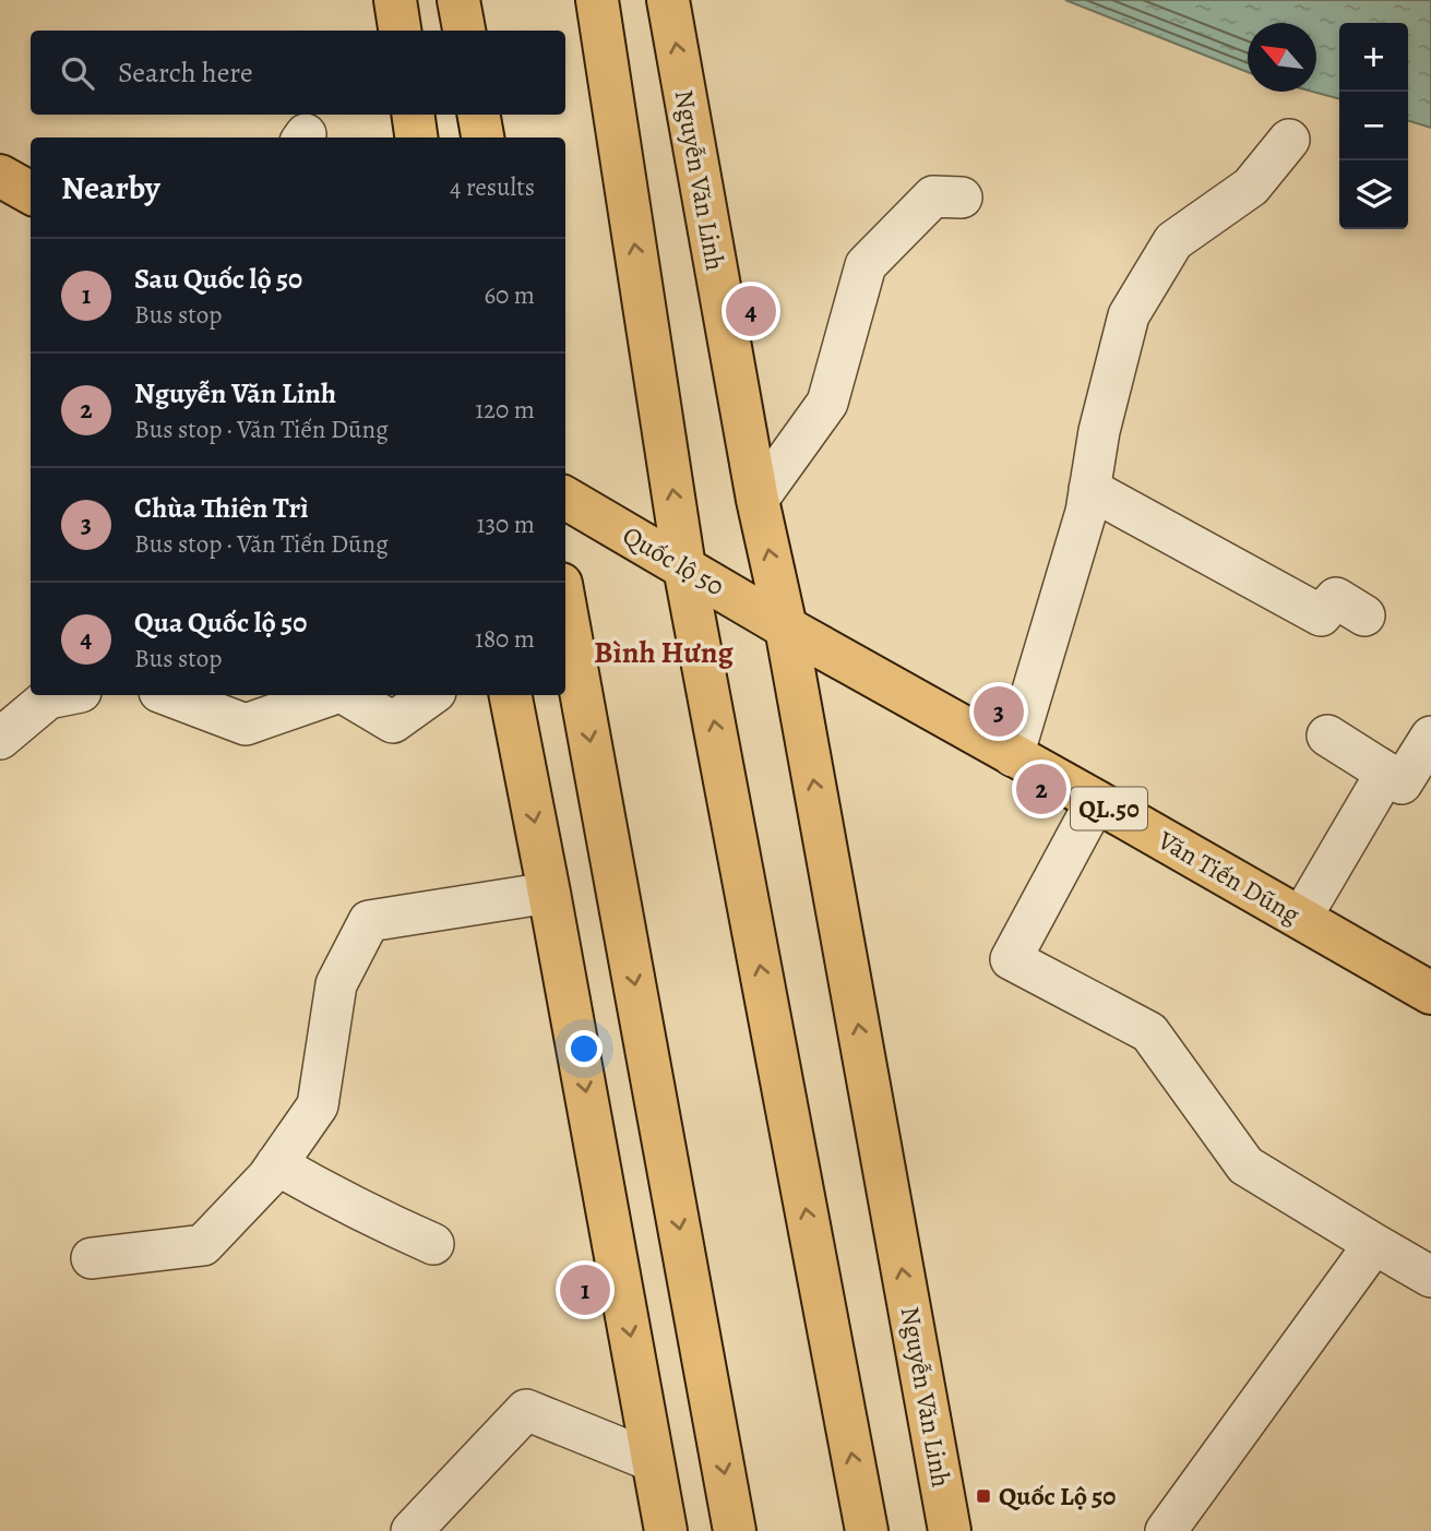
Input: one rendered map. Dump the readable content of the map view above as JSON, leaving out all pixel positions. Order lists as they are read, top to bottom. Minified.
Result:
{"streets":{"main road":["Nguyễn Văn Linh","Quốc lộ 50","QL.50","Văn Tiến Dũng"]},"crossings":[["Nguyễn Văn Linh","Quốc lộ 50"],["Nguyễn Văn Linh","Văn Tiến Dũng"],["Quốc lộ 50","Văn Tiến Dũng"]],"districts":["Bình Hưng"],"places":{"transit":["Quốc Lộ 50"]},"north":"top left","page":{"map_buttons":["+","−"],"search":"Search here","heading":["Nearby","4 results"],"list":[{"mark":"1","name":"Sau Quốc lộ 50","note":"Bus stop","value":"60 m"},{"mark":"2","name":"Nguyễn Văn Linh","note":"Bus stop · Văn Tiến Dũng","value":"120 m"},{"mark":"3","name":"Chùa Thiên Trì","note":"Bus stop · Văn Tiến Dũng","value":"130 m"},{"mark":"4","name":"Qua Quốc lộ 50","note":"Bus stop","value":"180 m"}],"pins":["4","3","2","1"]}}
